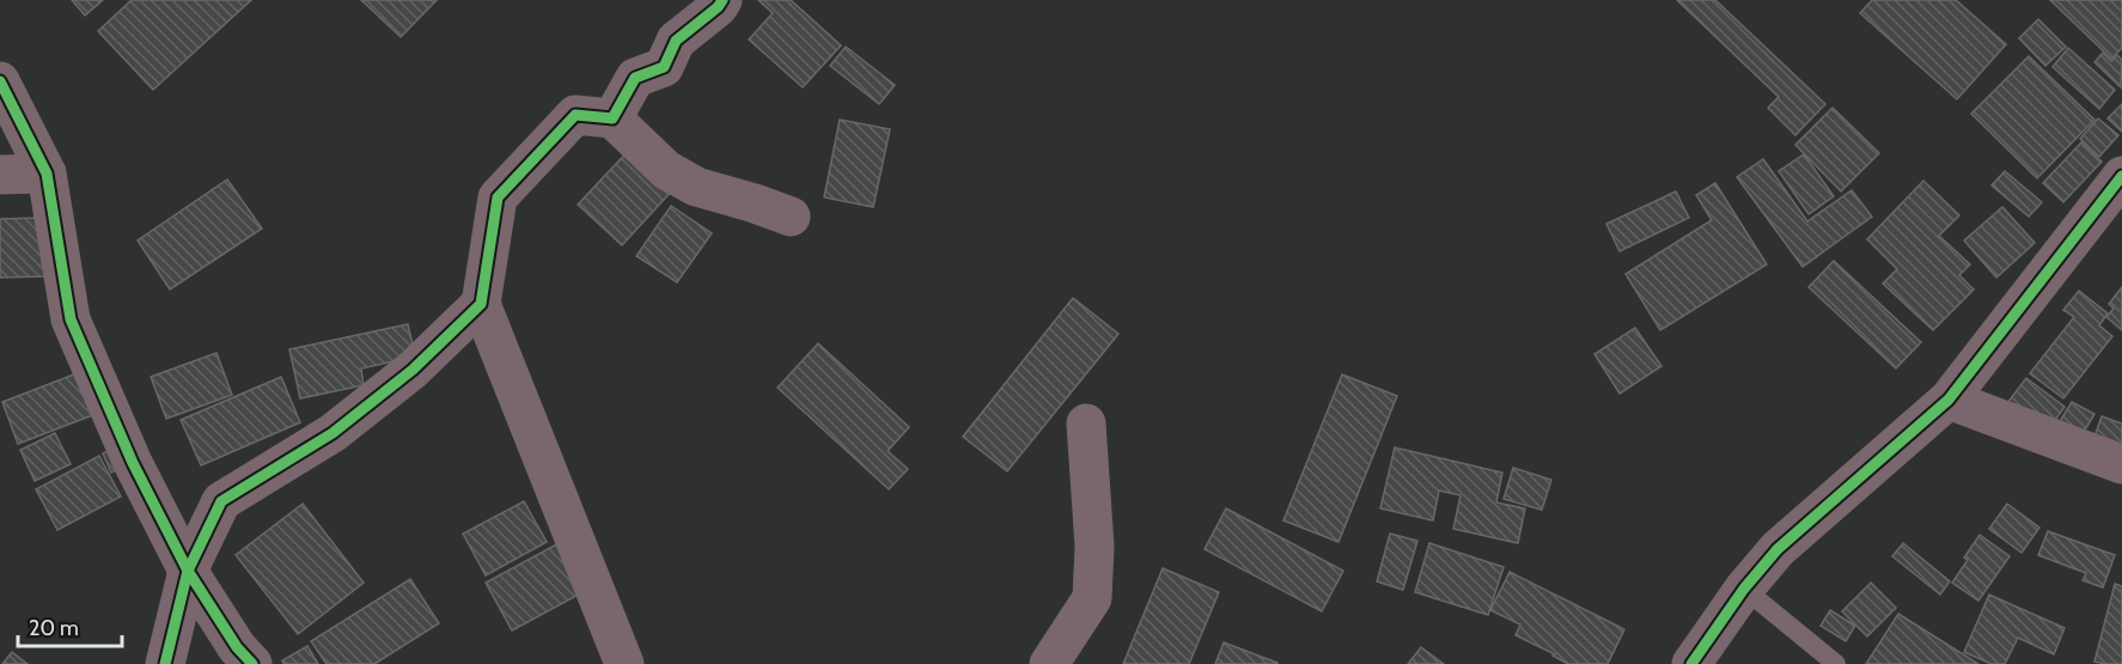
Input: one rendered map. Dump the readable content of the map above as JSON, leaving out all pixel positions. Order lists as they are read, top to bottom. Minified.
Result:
{"scale_bar":"20 m"}
